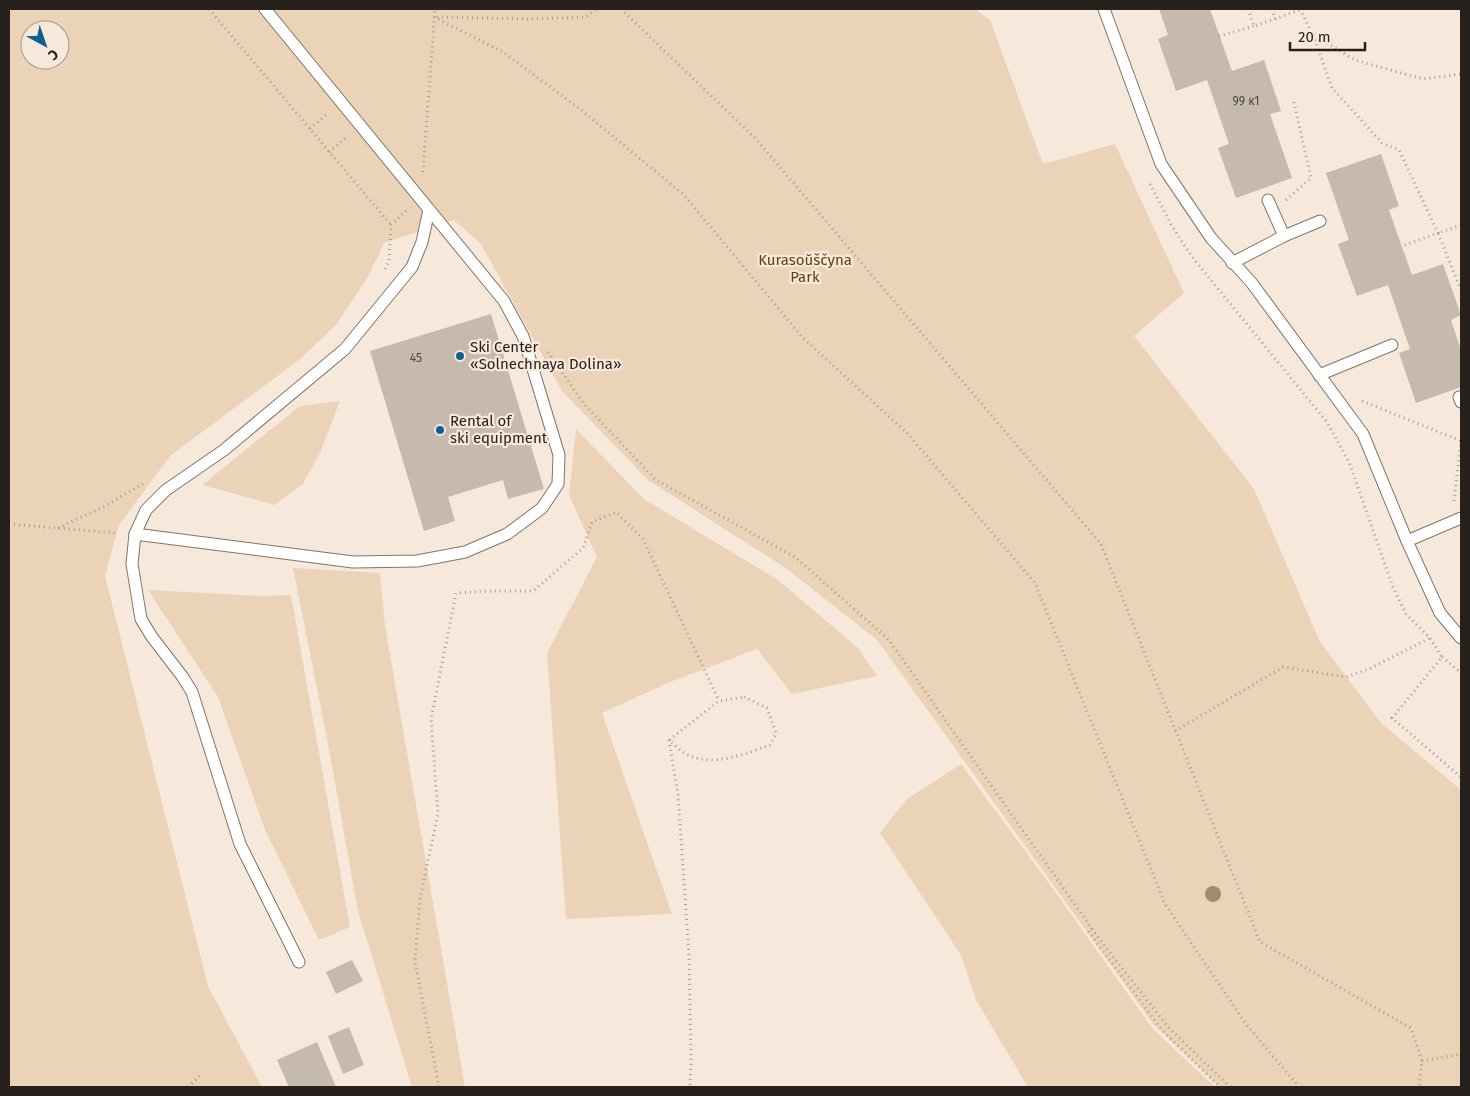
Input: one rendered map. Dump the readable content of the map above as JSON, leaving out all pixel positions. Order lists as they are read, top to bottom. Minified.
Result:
{"parks":["Kurasoŭščyna Park"],"places":["Ski Center «Solnechnaya Dolina»","Rental of ski equipment"],"house_numbers":["99 к1","45"],"scale_bar":"20 m","north":"bottom right"}
